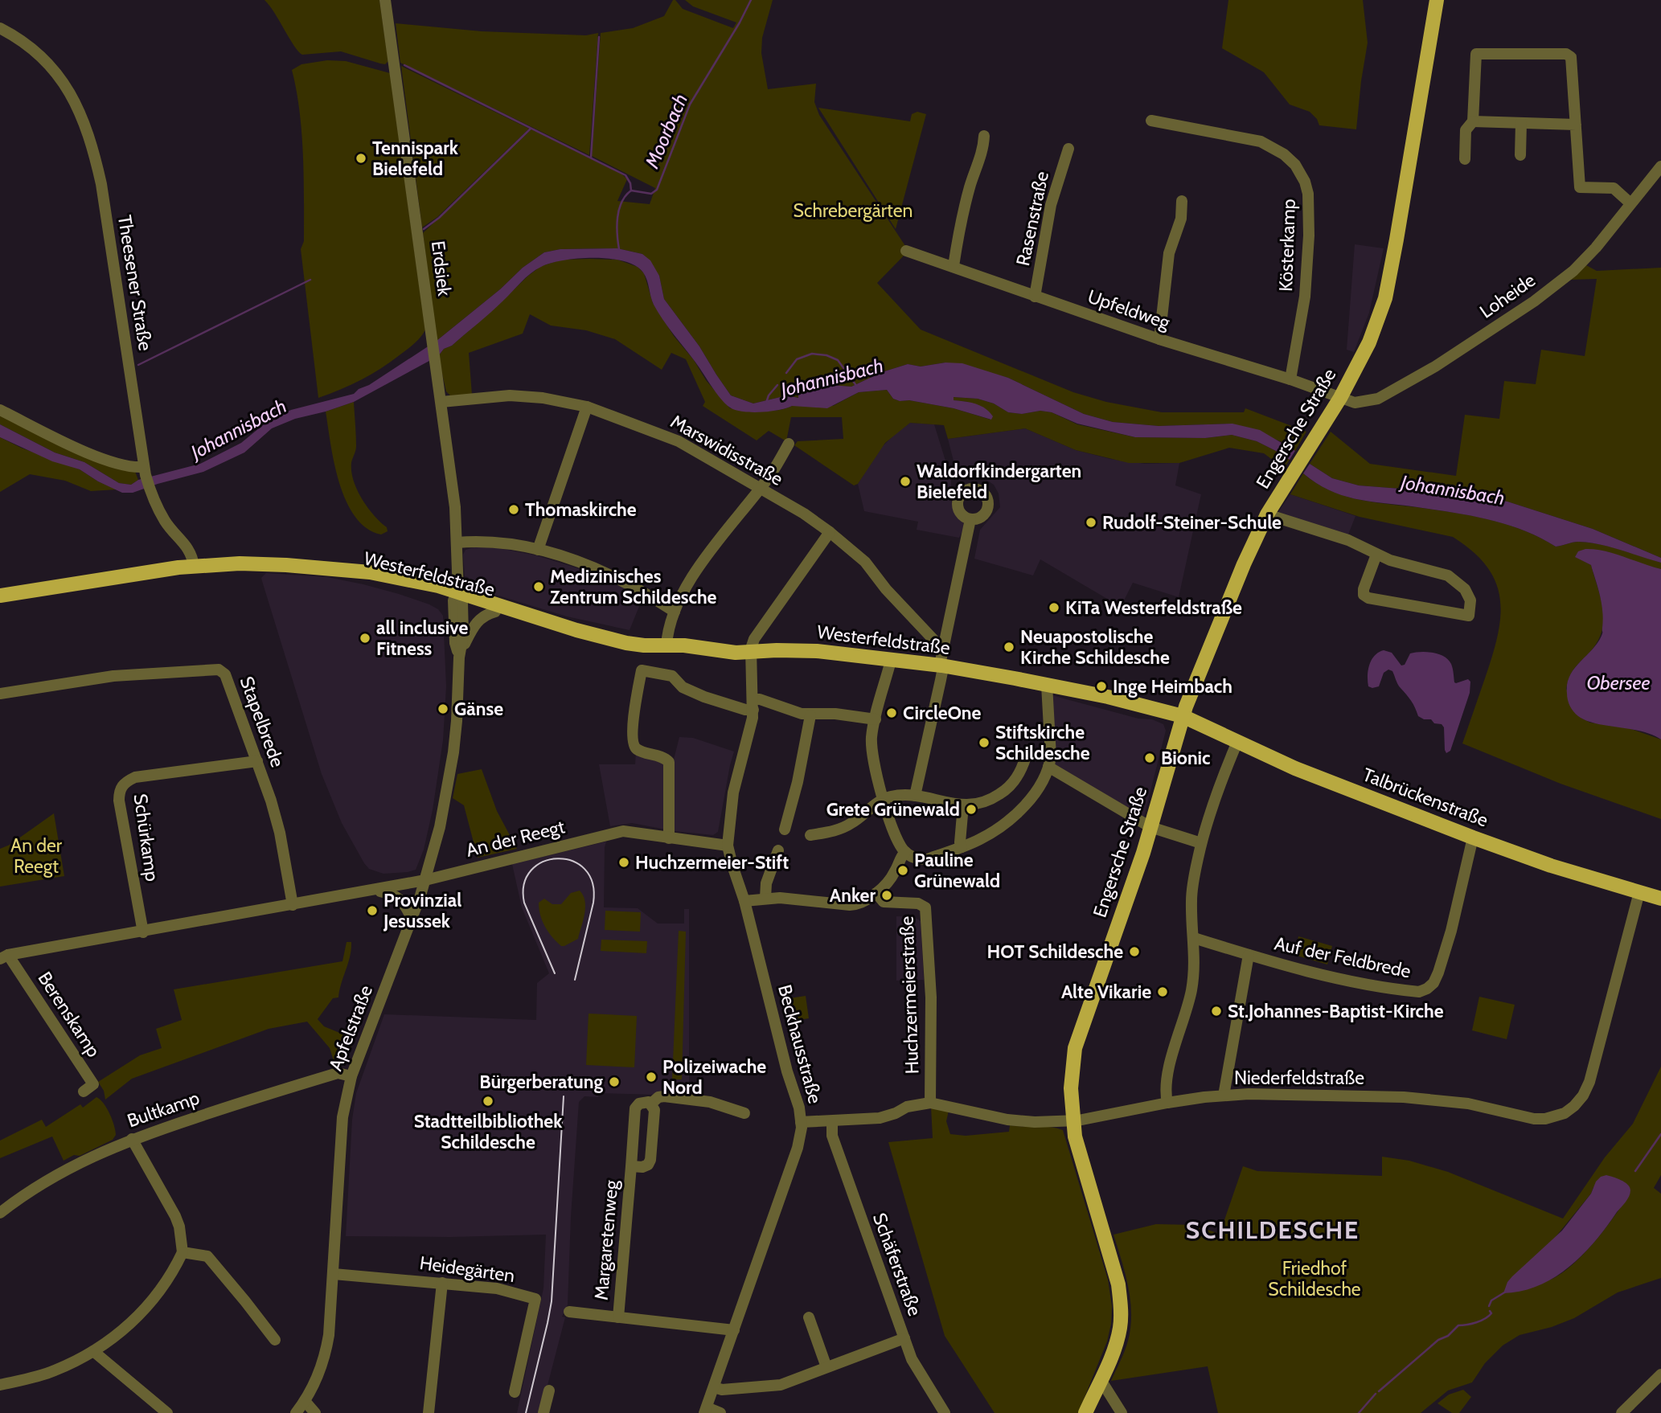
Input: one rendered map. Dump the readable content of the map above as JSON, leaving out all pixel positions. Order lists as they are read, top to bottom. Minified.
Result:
{"streets":{"main road":["Engersche Straße","Westerfeldstraße","Talbrückenstraße"],"street":["Rasenstraße","Kösterkamp","Erdsiek","Theesener Straße","Loheide","Upfeldweg","Marswidisstraße","Stapelbrede","Schürkamp","An der Reegt","Auf der Feldbrede","Huchzermeierstraße","Berenskamp","Apfelstraße","Beckhausstraße","Niederfeldstraße","Bultkamp","Margaretenweg","Schäferstraße","Heidegärten"]},"crossings":[["Rasenstraße","Upfeldweg"],["Kösterkamp","Upfeldweg"],["Erdsiek","Marswidisstraße"],["Erdsiek","Westerfeldstraße"],["Theesener Straße","Westerfeldstraße"],["Loheide","Upfeldweg"],["Loheide","Engersche Straße"],["Upfeldweg","Engersche Straße"],["Engersche Straße","Westerfeldstraße"],["Engersche Straße","Talbrückenstraße"],["Engersche Straße","Niederfeldstraße"],["Westerfeldstraße","Talbrückenstraße"],["Westerfeldstraße","Apfelstraße"],["Westerfeldstraße","Beckhausstraße"],["Stapelbrede","Schürkamp"],["Stapelbrede","An der Reegt"],["Talbrückenstraße","Auf der Feldbrede"],["Talbrückenstraße","Niederfeldstraße"],["Schürkamp","An der Reegt"],["An der Reegt","Berenskamp"],["An der Reegt","Apfelstraße"],["An der Reegt","Beckhausstraße"],["Huchzermeierstraße","Niederfeldstraße"],["Apfelstraße","Bultkamp"],["Apfelstraße","Heidegärten"],["Beckhausstraße","Niederfeldstraße"],["Niederfeldstraße","Schäferstraße"]],"districts":["SCHILDESCHE"],"water":["Moorbach","Johannisbach","Obersee"],"parks":["Schrebergärten","An der Reegt","Friedhof Schildesche"],"places":["Tennispark Bielefeld","Waldorfkindergarten Bielefeld","Thomaskirche","Rudolf-Steiner-Schule","Medizinisches Zentrum Schildesche","KiTa Westerfeldstraße","all inclusive Fitness","Neuapostolische Kirche Schildesche","Inge Heimbach","Gänse","CircleOne","Stiftskirche Schildesche","Bionic","Grete Grünewald","Huchzermeier-Stift","Pauline Grünewald","Anker","Provinzial Jesussek","HOT Schildesche","Alte Vikarie","St.Johannes-Baptist-Kirche","Polizeiwache Nord","Bürgerberatung","Stadtteilbibliothek Schildesche"]}
